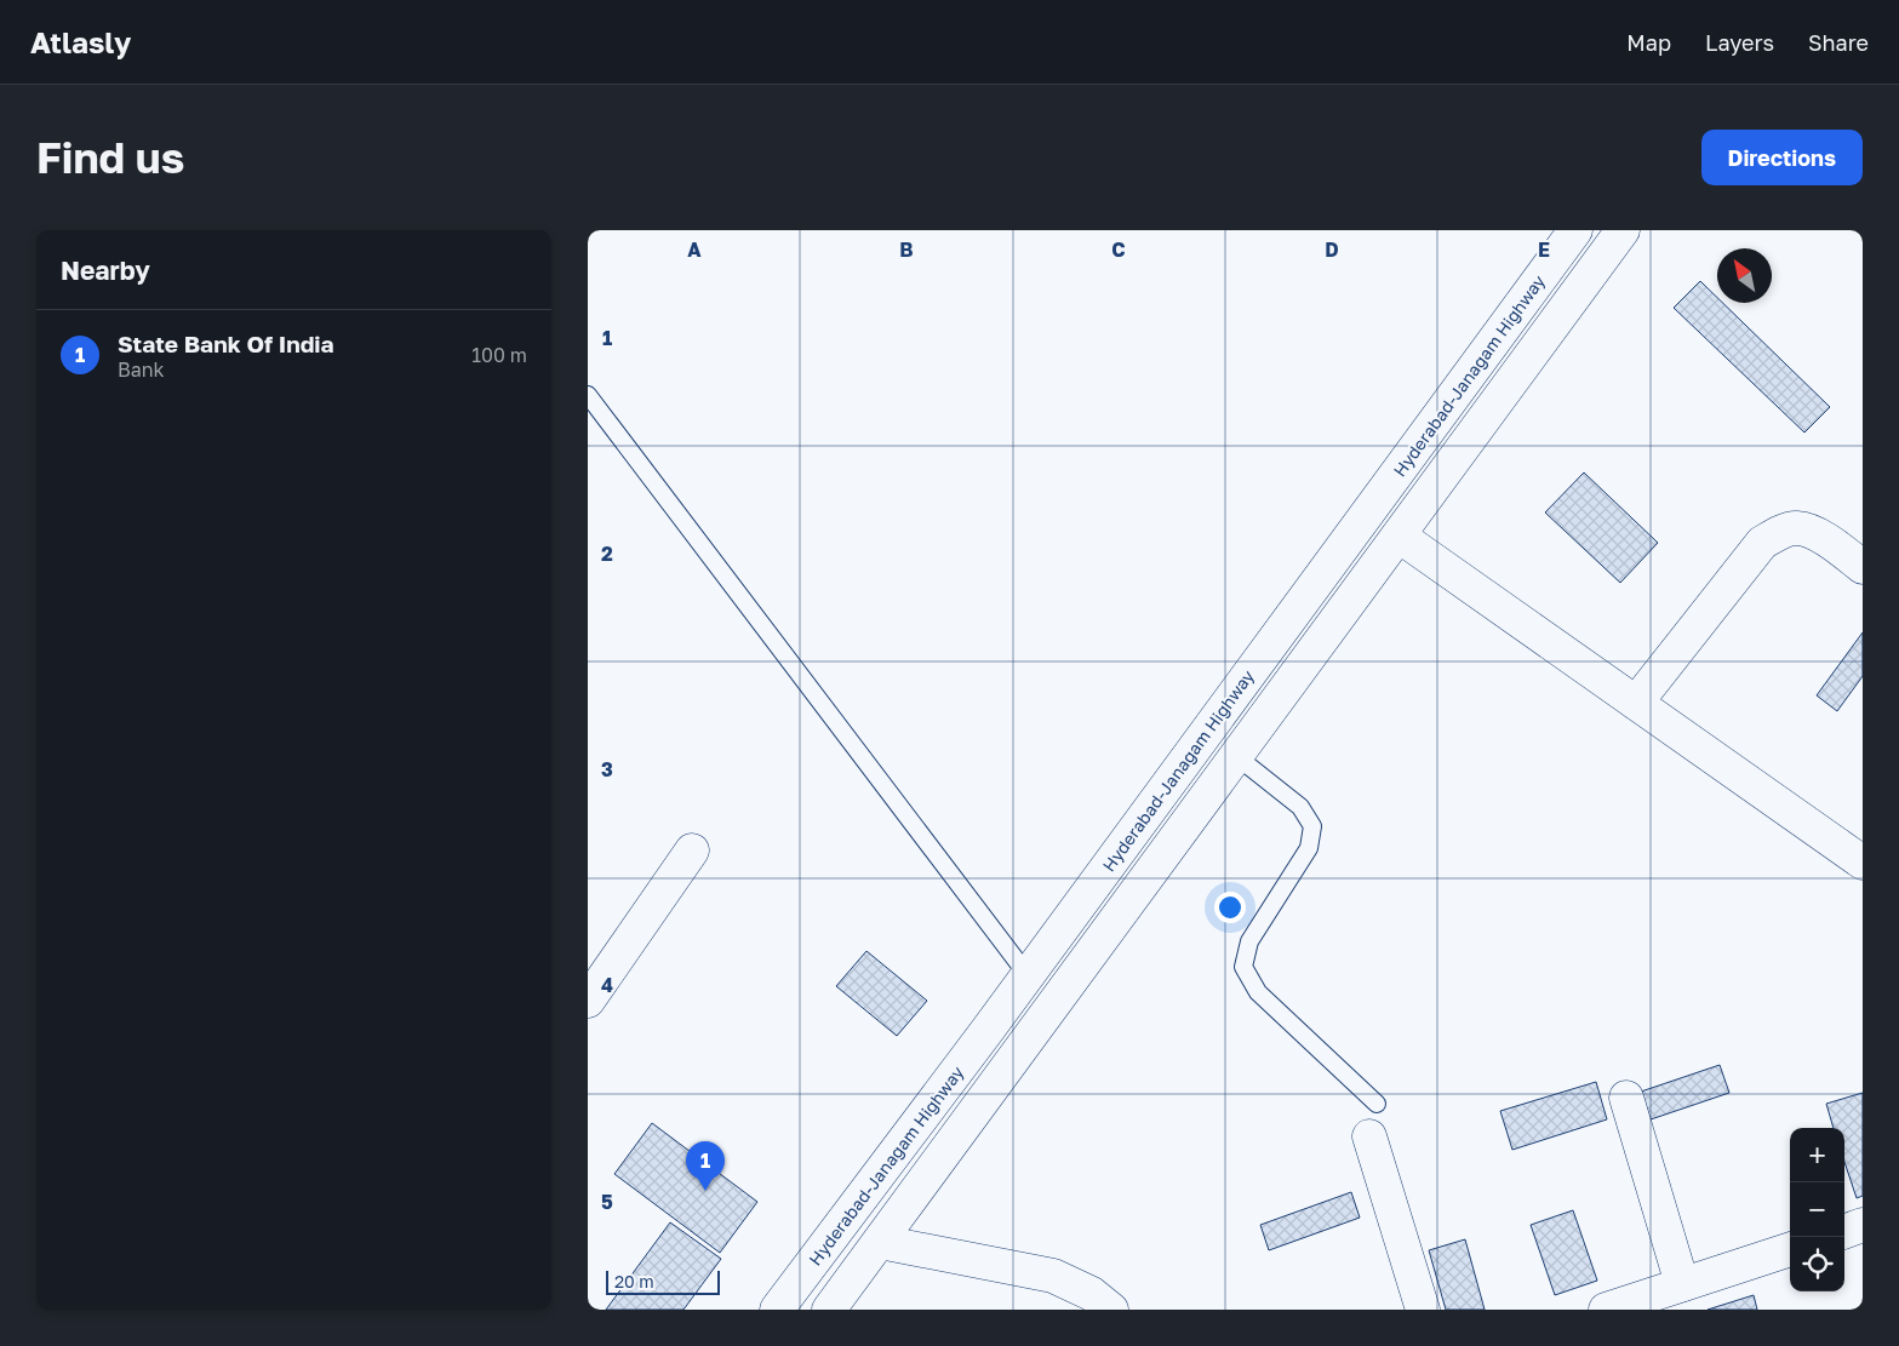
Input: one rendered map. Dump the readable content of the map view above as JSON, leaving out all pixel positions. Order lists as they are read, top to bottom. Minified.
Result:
{"streets":{"main road":["Hyderabad-Janagam Highway"]},"scale_bar":"20 m","north":"top left","page":{"header":"Atlasly","nav":["Map","Layers","Share"],"buttons":"Directions","title":"Find us","heading":"Nearby","list":[{"mark":"1","name":"State Bank Of India","note":"Bank","value":"100 m"}],"map_buttons":["+","−"],"pins":"1","scale":"20 m"},"grid":{"columns":["A","B","C","D","E"],"rows":["1","2","3","4","5"]}}
